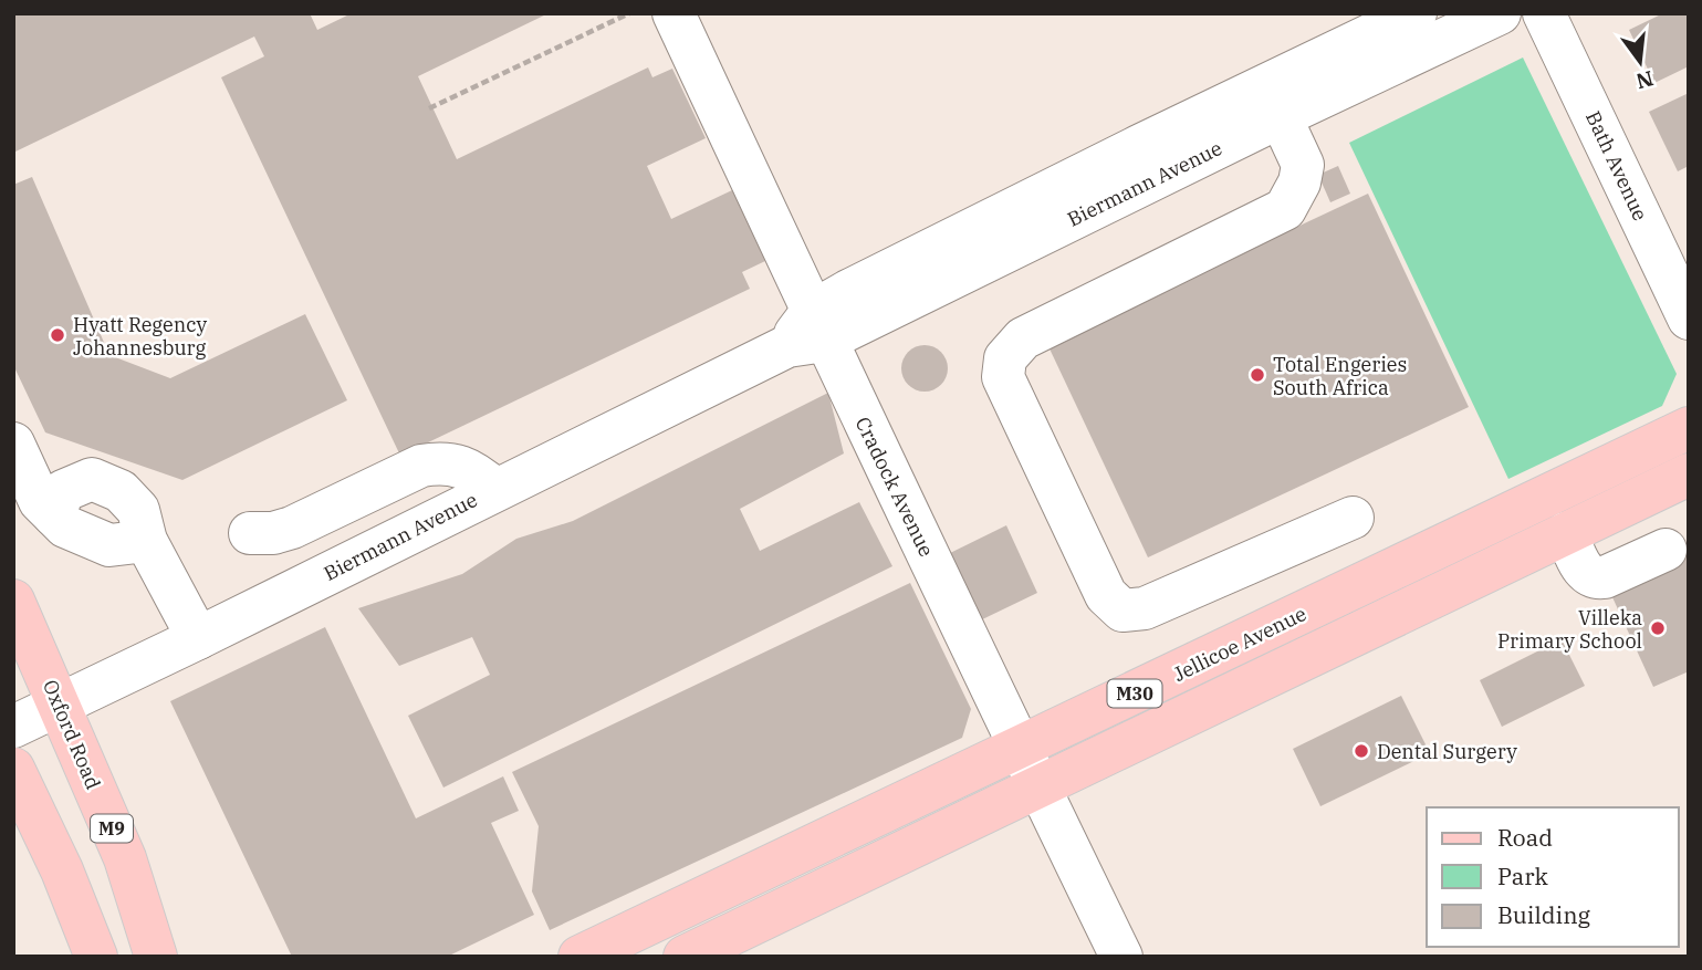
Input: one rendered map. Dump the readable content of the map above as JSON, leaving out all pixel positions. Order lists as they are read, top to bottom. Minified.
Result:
{"streets":{"main road":["Jellicoe Avenue","M30","Oxford Road","M9"],"street":["Bath Avenue","Biermann Avenue","Cradock Avenue"]},"crossings":[["Biermann Avenue","Cradock Avenue"],["Biermann Avenue","Oxford Road"],["Cradock Avenue","Jellicoe Avenue"],["Cradock Avenue","M30"]],"places":["Hyatt Regency Johannesburg","Total Engeries South Africa","Villeka Primary School","Dental Surgery"],"legend":["Road","Park","Building"],"north":"bottom"}
